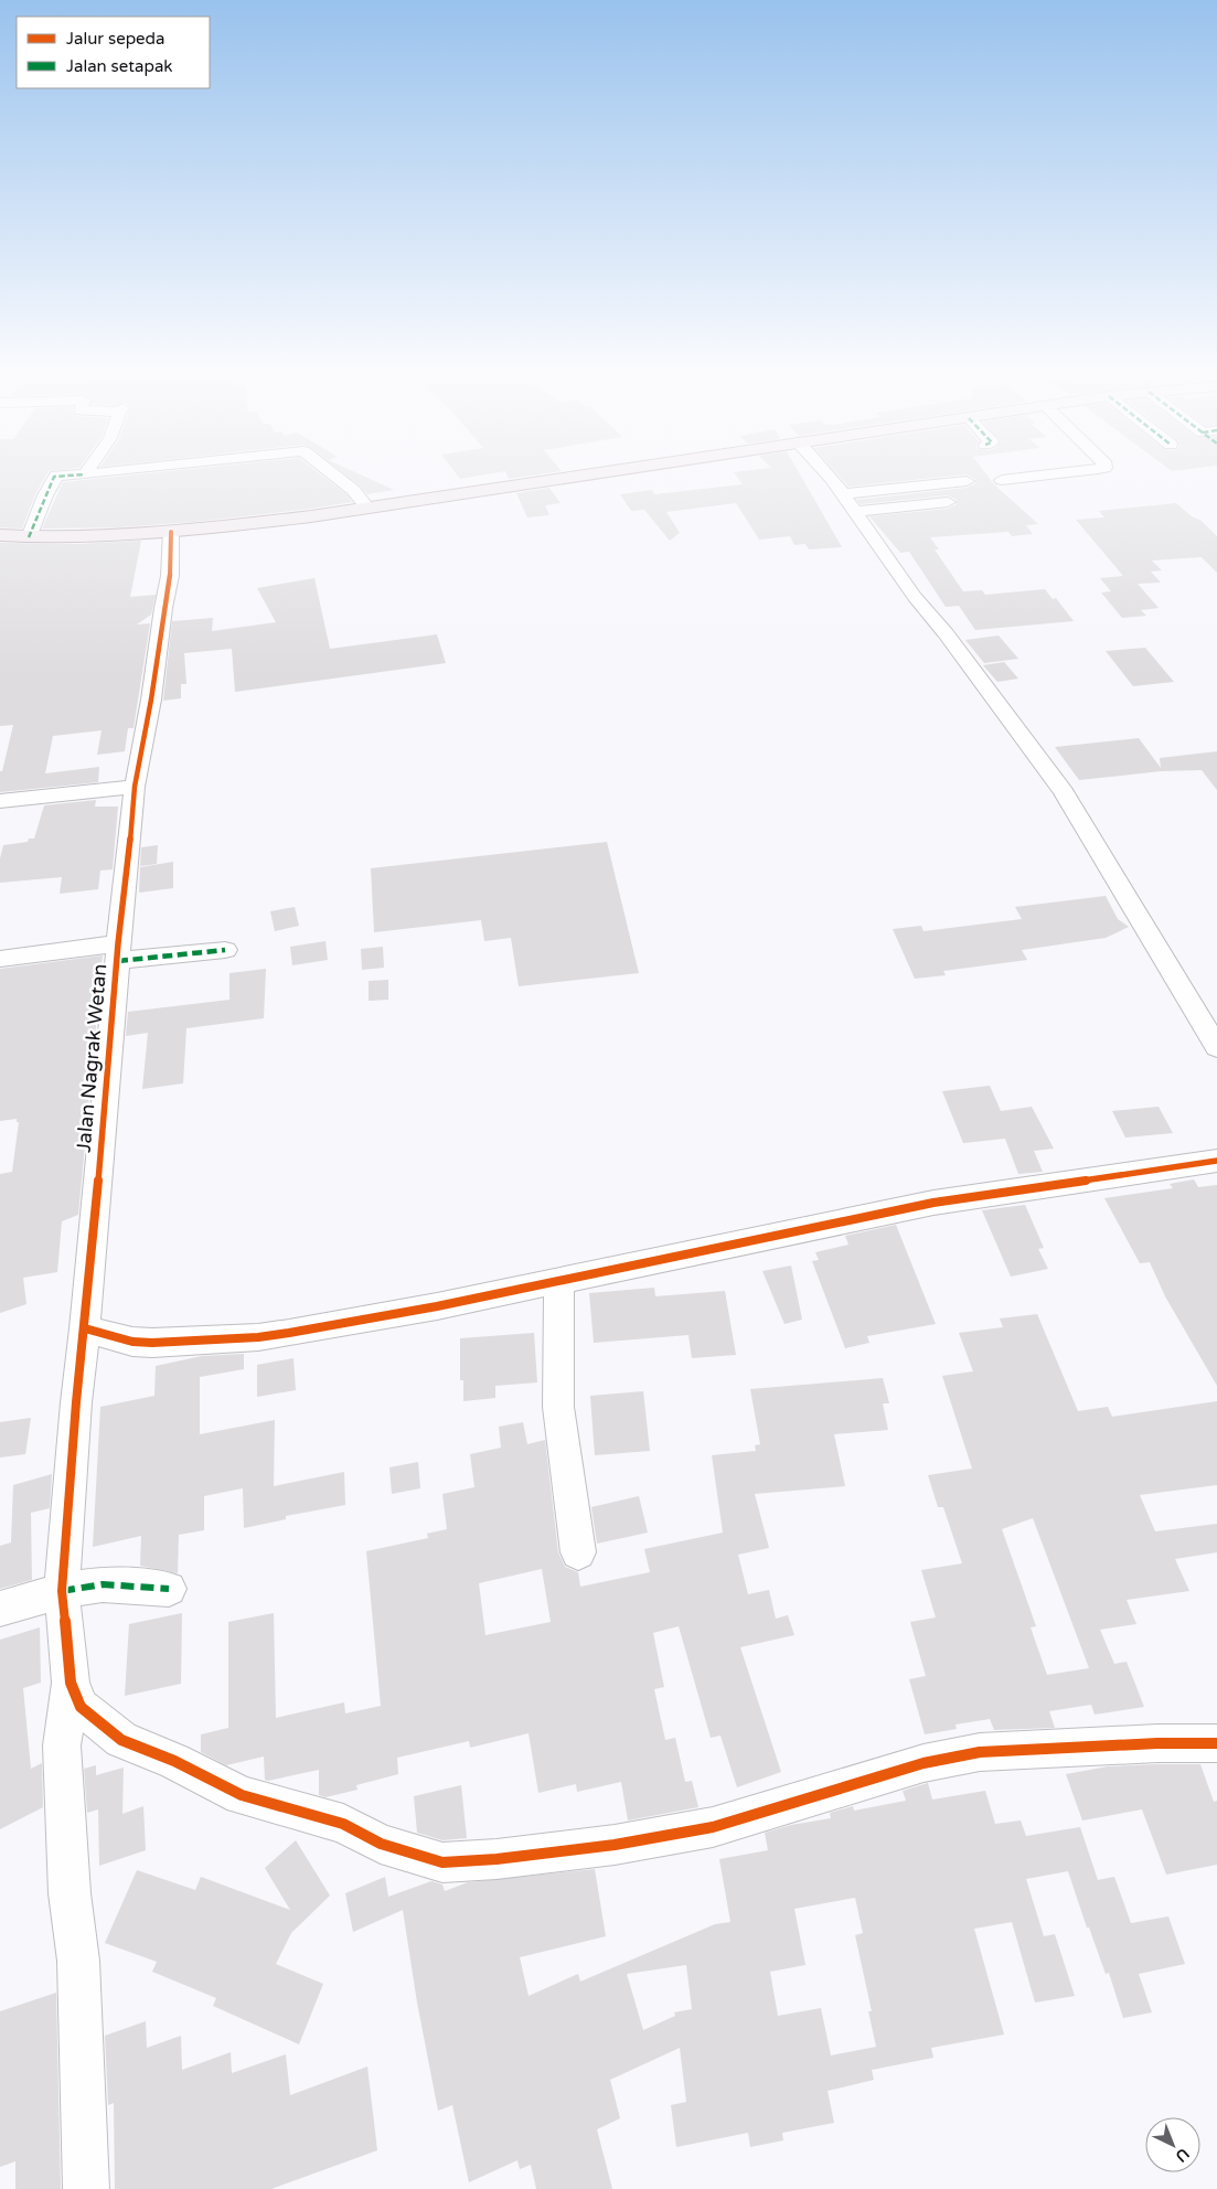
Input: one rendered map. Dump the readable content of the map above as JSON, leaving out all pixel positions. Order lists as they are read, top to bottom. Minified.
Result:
{"streets":{"street":["Jalan Nagrak Wetan"]},"legend":["Jalur sepeda","Jalan setapak"],"north":"bottom right"}
